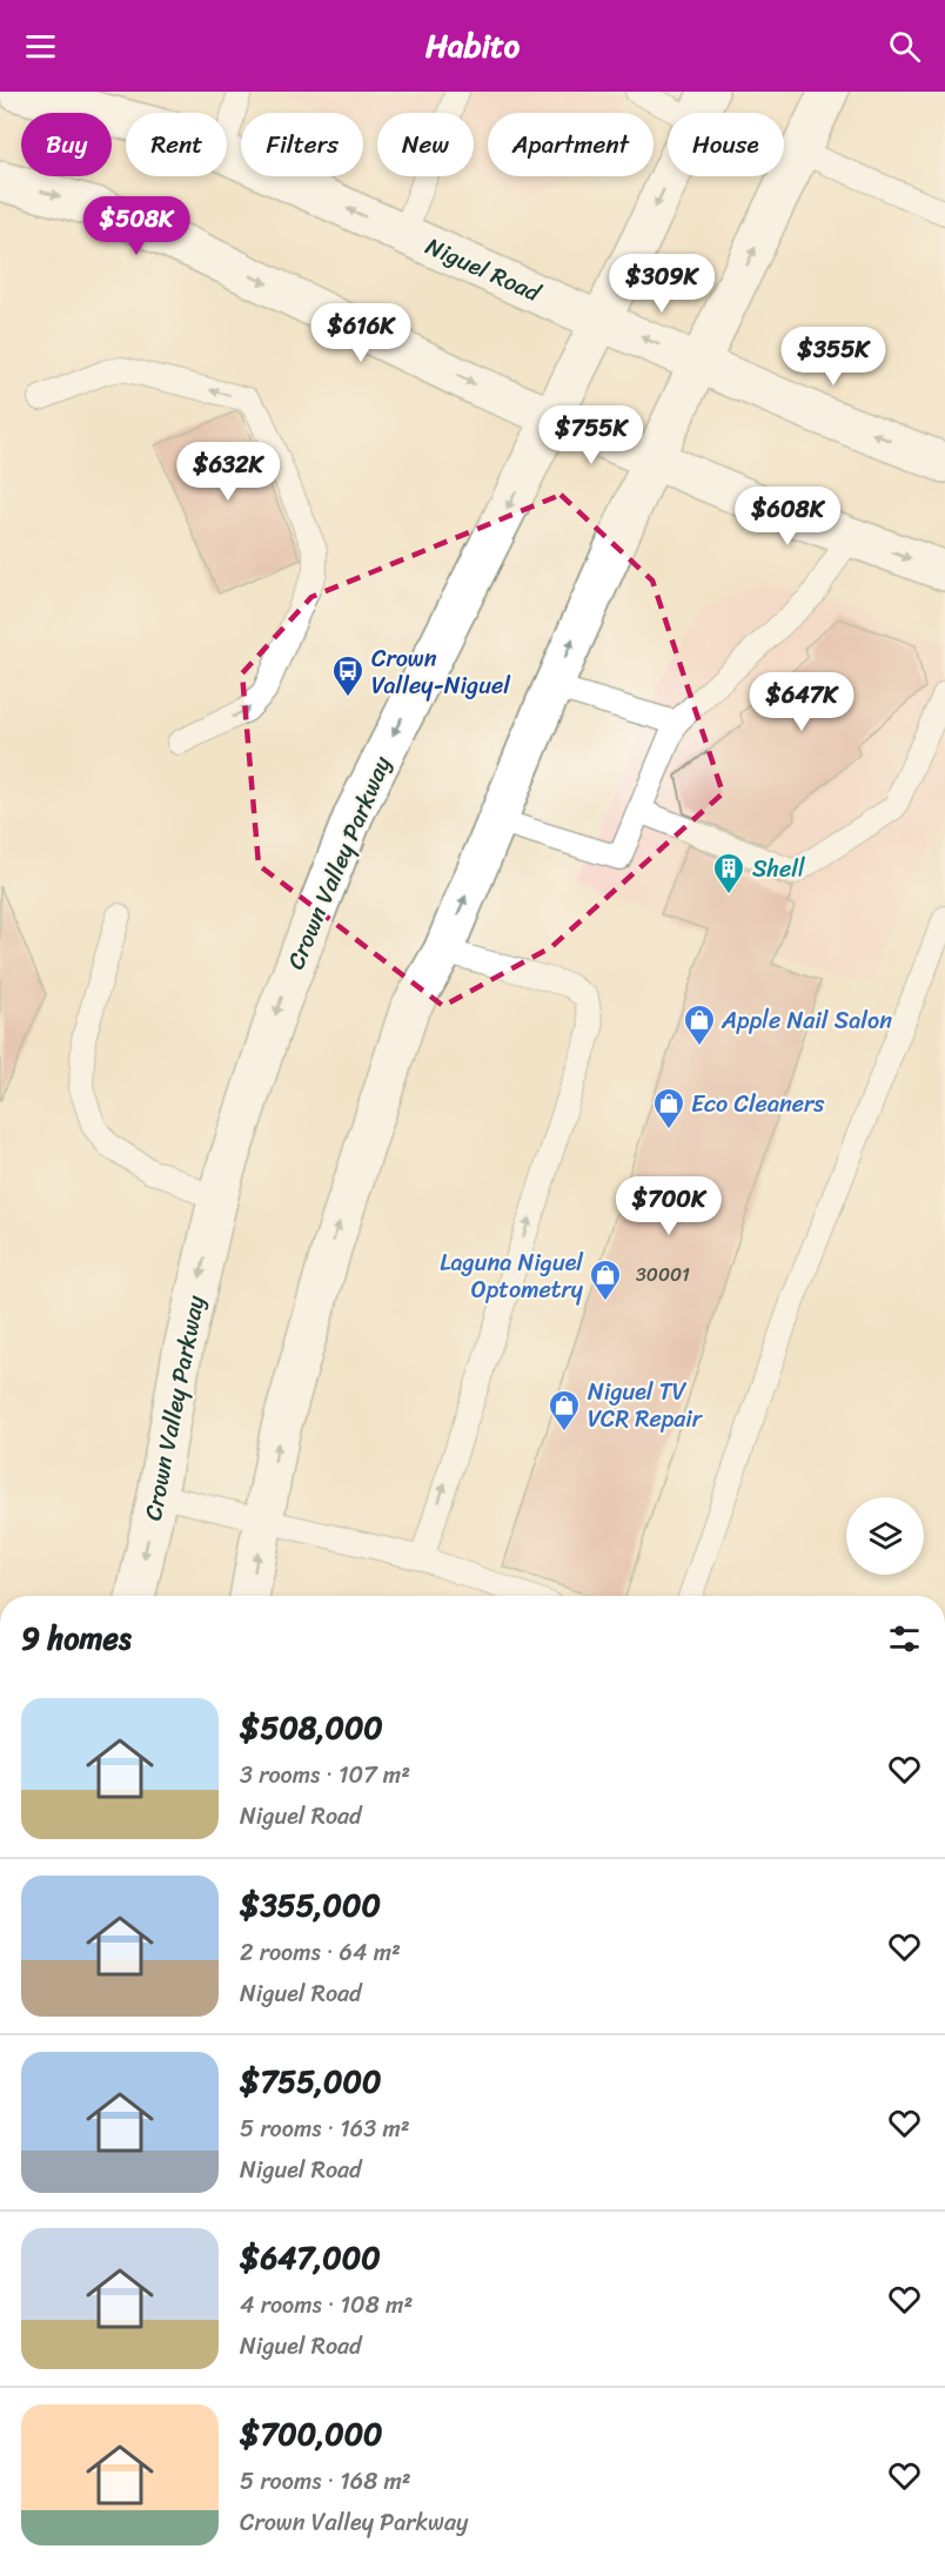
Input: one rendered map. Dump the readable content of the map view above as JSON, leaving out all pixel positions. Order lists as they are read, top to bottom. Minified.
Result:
{"streets":{"main road":["Niguel Road","Crown Valley Parkway"]},"crossings":[["Niguel Road","Crown Valley Parkway"]],"places":{"bus stop":["Crown Valley-Niguel"],"building":["Shell"],"shop":["Apple Nail Salon","Eco Cleaners","Laguna Niguel Optometry","Niguel TV VCR Repair"]},"house_numbers":["30001"],"page":{"header":"Habito","chip":["Buy","Rent","Filters","New","Apartment","House"],"price":["$508K","$309K","$616K","$355K","$755K","$632K","$608K","$647K","$700K"],"heading":"9 homes","list":[{"name":"$508,000","note":"3 rooms · 107 m² · Niguel Road"},{"name":"$355,000","note":"2 rooms · 64 m² · Niguel Road"},{"name":"$755,000","note":"5 rooms · 163 m² · Niguel Road"},{"name":"$647,000","note":"4 rooms · 108 m² · Niguel Road"},{"name":"$700,000","note":"5 rooms · 168 m² · Crown Valley Parkway"}]}}
